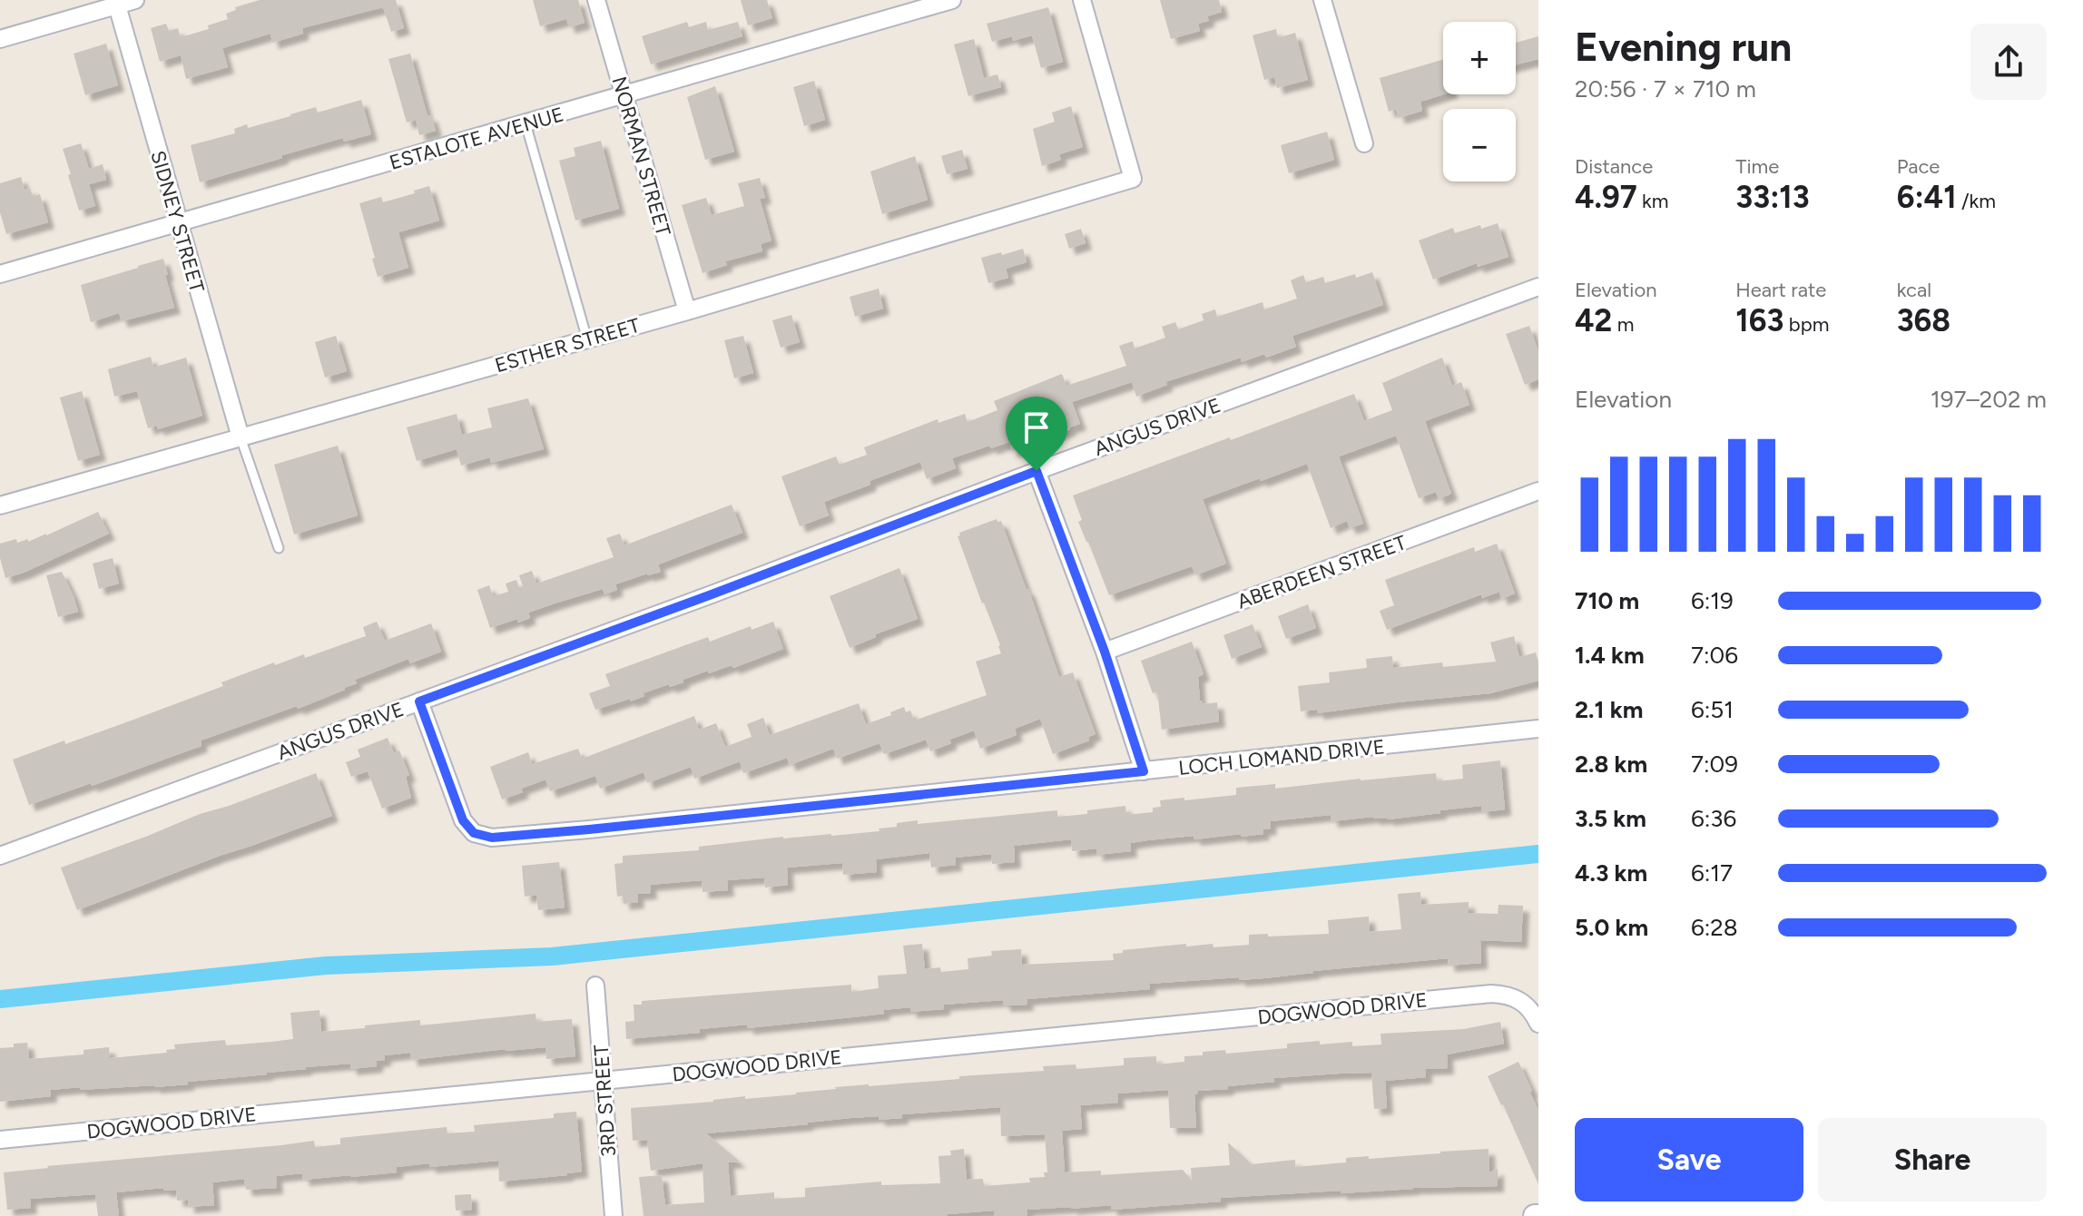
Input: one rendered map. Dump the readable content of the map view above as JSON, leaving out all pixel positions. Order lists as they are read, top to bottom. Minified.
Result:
{"streets":{"street":["ESTALOTE AVENUE","NORMAN STREET","SIDNEY STREET","ESTHER STREET","ANGUS DRIVE","ABERDEEN STREET","LOCH LOMAND DRIVE","DOGWOOD DRIVE","3RD STREET"]},"crossings":[["ESTALOTE AVENUE","NORMAN STREET"],["ESTALOTE AVENUE","SIDNEY STREET"],["NORMAN STREET","ESTHER STREET"],["SIDNEY STREET","ESTHER STREET"],["ANGUS DRIVE","LOCH LOMAND DRIVE"],["DOGWOOD DRIVE","3RD STREET"]],"page":{"heading":["Evening run","20:56 · 7 × 710 m"],"map_buttons":["+","−"],"stats":[["Distance","4.97 km"],["Time","33:13"],["Pace","6:41 /km"],["Elevation","42 m"],["Heart rate","163 bpm"],["kcal","368"]],"chart":["Elevation","197–202 m"],"list":[{"name":"710 m","note":"6:19"},{"name":"1.4 km","note":"7:06"},{"name":"2.1 km","note":"6:51"},{"name":"2.8 km","note":"7:09"},{"name":"3.5 km","note":"6:36"},{"name":"4.3 km","note":"6:17"},{"name":"5.0 km","note":"6:28"}],"buttons":["Save","Share"]}}
